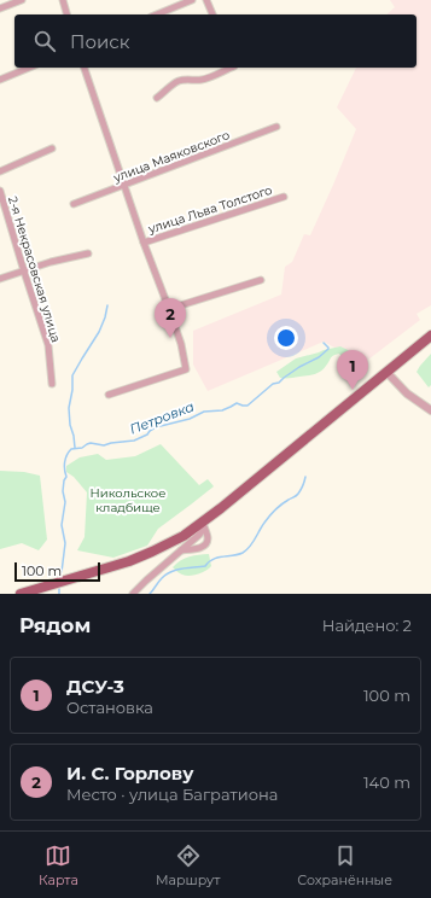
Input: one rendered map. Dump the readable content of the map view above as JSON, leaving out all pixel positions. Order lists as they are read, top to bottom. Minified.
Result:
{"streets":{"street":["улица Маяковского","улица Льва Толстого","2-я Некрасовская улица"]},"water":["Петровка"],"parks":["Никольское кладбище"],"scale_bar":"100 m","page":{"search":"Поиск","pins":["2","1"],"scale":"100 m","heading":["Рядом","Найдено: 2"],"list":[{"mark":"1","name":"ДСУ-3","note":"Остановка","value":"100 m"},{"mark":"2","name":"И. С. Горлову","note":"Место · улица Багратиона","value":"140 m"}],"nav":["Карта","Маршрут","Сохранённые"]}}
